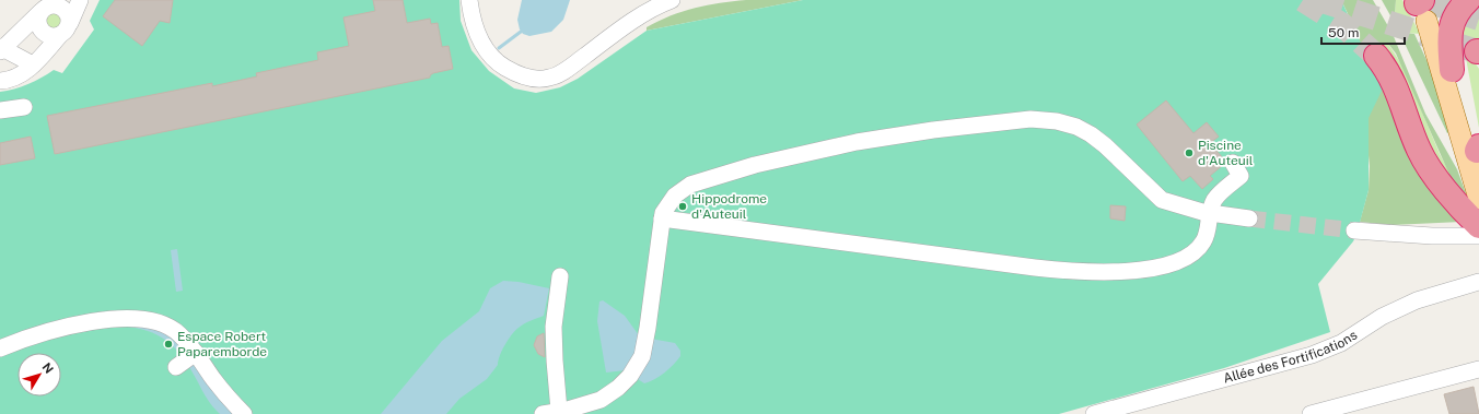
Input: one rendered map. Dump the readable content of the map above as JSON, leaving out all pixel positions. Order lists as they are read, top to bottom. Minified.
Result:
{"streets":{"street":["Allée des Fortifications"]},"places":["Piscine d'Auteuil","Hippodrome d'Auteuil","Espace Robert Paparemborde"],"scale_bar":"50 m","north":"top right"}
